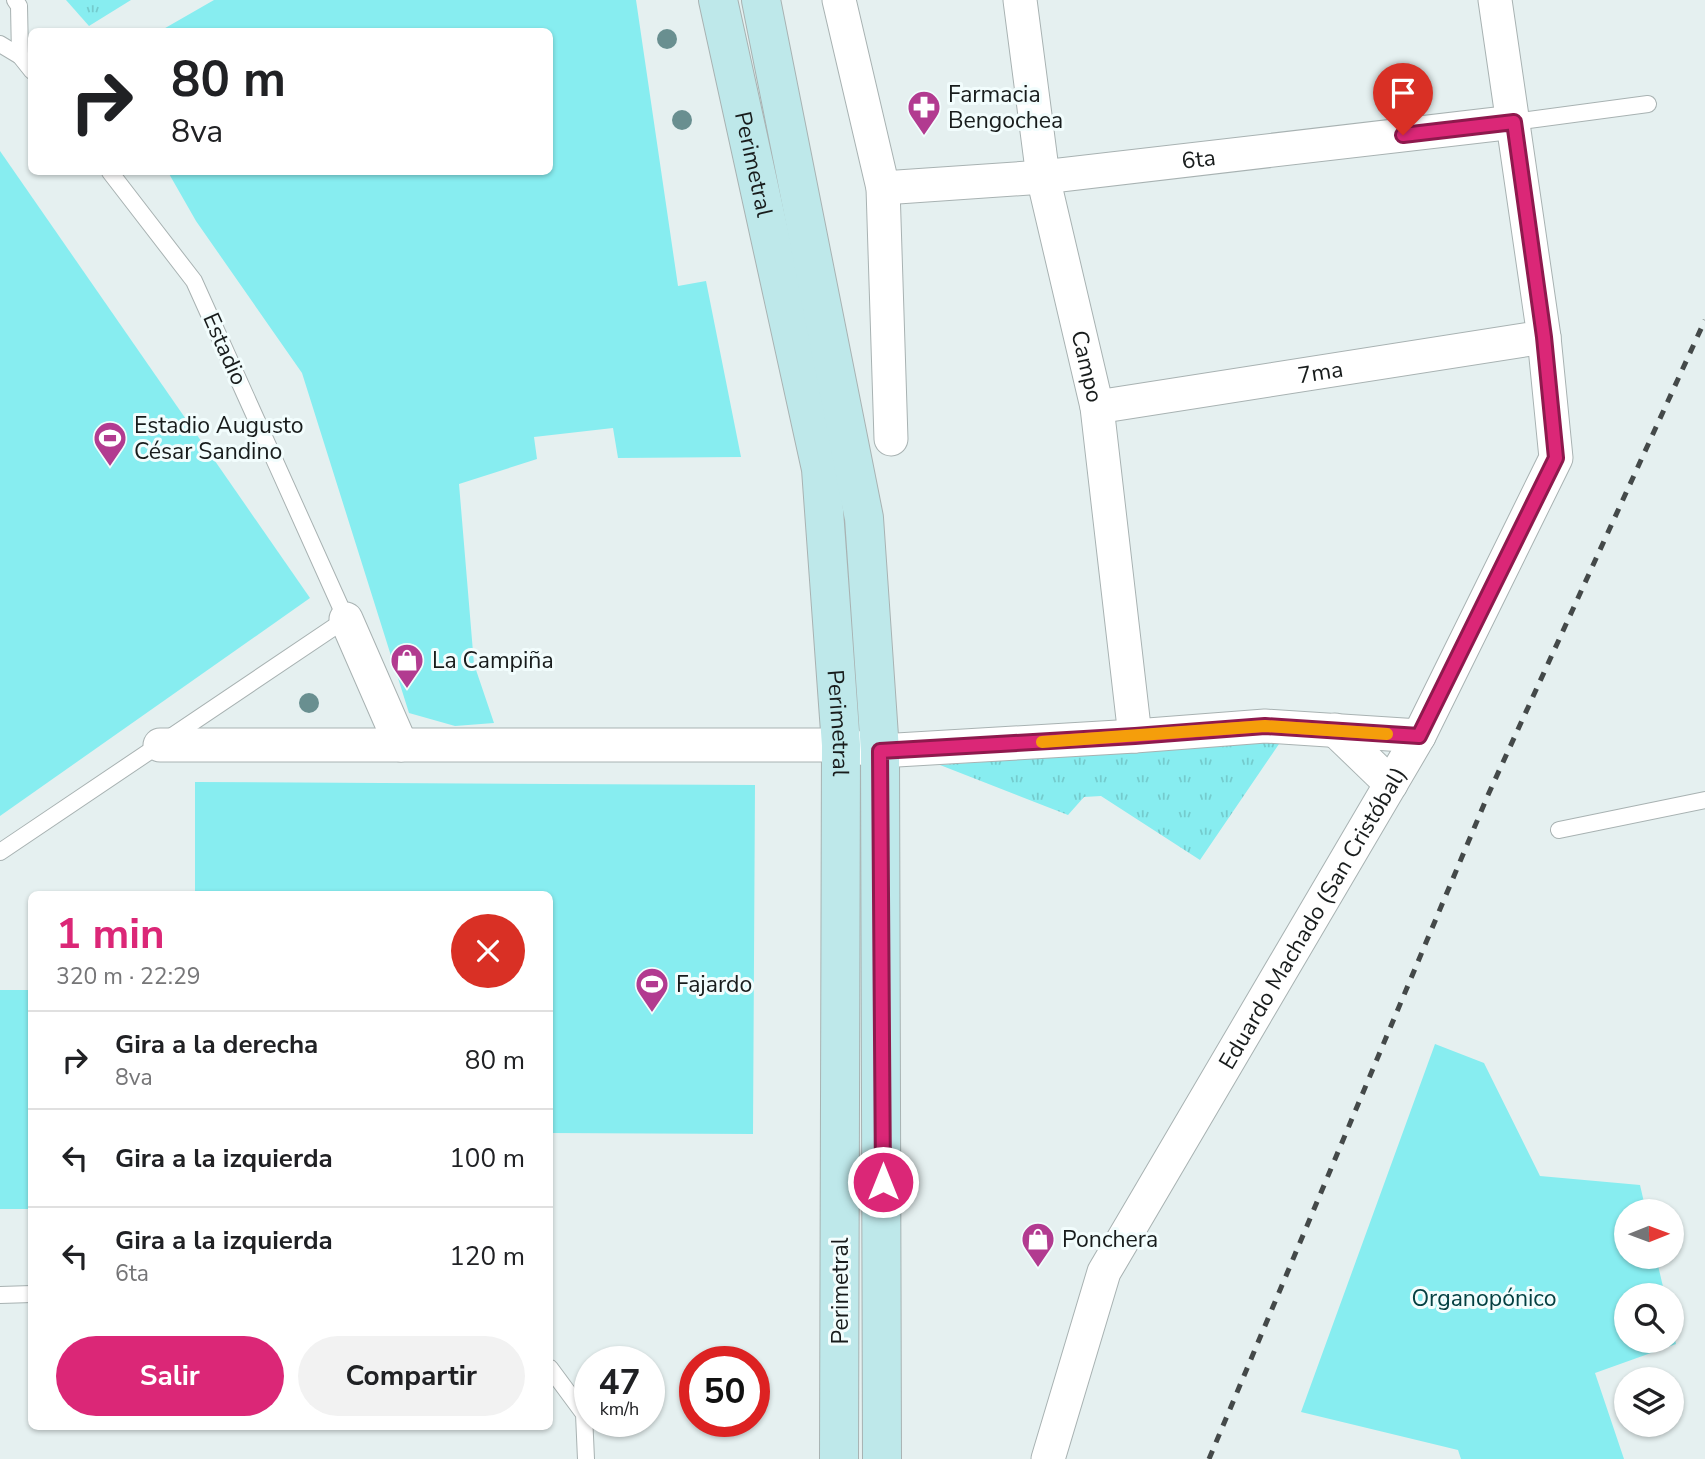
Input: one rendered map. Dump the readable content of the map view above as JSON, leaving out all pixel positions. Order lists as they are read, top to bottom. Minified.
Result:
{"streets":{"main road":["Perimetral"],"street":["6ta","Estadio","Campo","7ma","Eduardo Machado (San Cristóbal)"]},"crossings":[["6ta","Campo"],["6ta","Eduardo Machado (San Cristóbal)"],["Campo","7ma"],["7ma","Eduardo Machado (San Cristóbal)"]],"parks":["Organopónico"],"places":{"pharmacy":["Farmacia Bengochea"],"sports":["Estadio Augusto César Sandino","Fajardo"],"shop":["La Campiña","Ponchera"]},"north":"right","page":{"turn":["80 m","8va"],"heading":["1 min","320 m · 22:29"],"list":[{"name":"Gira a la derecha","note":"8va","value":"80 m"},{"name":"Gira a la izquierda","value":"100 m"},{"name":"Gira a la izquierda","note":"6ta","value":"120 m"}],"buttons":["Salir","Compartir"],"speed":"47 km/h","limit":"50"}}
